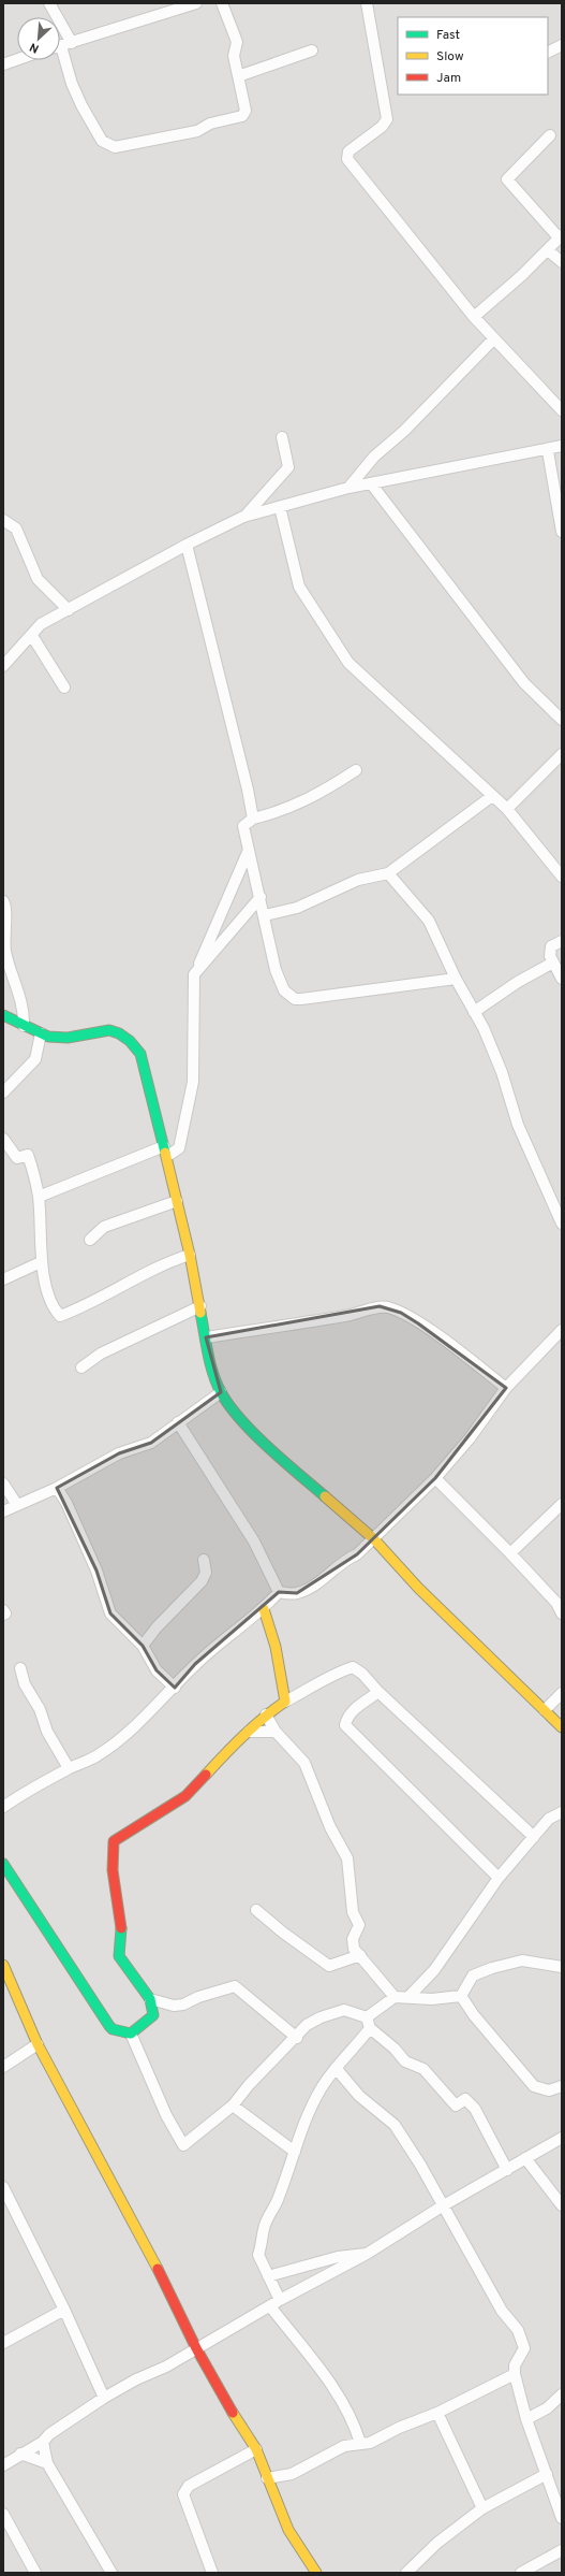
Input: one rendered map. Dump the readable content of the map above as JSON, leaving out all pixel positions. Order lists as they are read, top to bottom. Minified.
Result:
{"legend":["Fast","Slow","Jam"],"north":"bottom left"}
